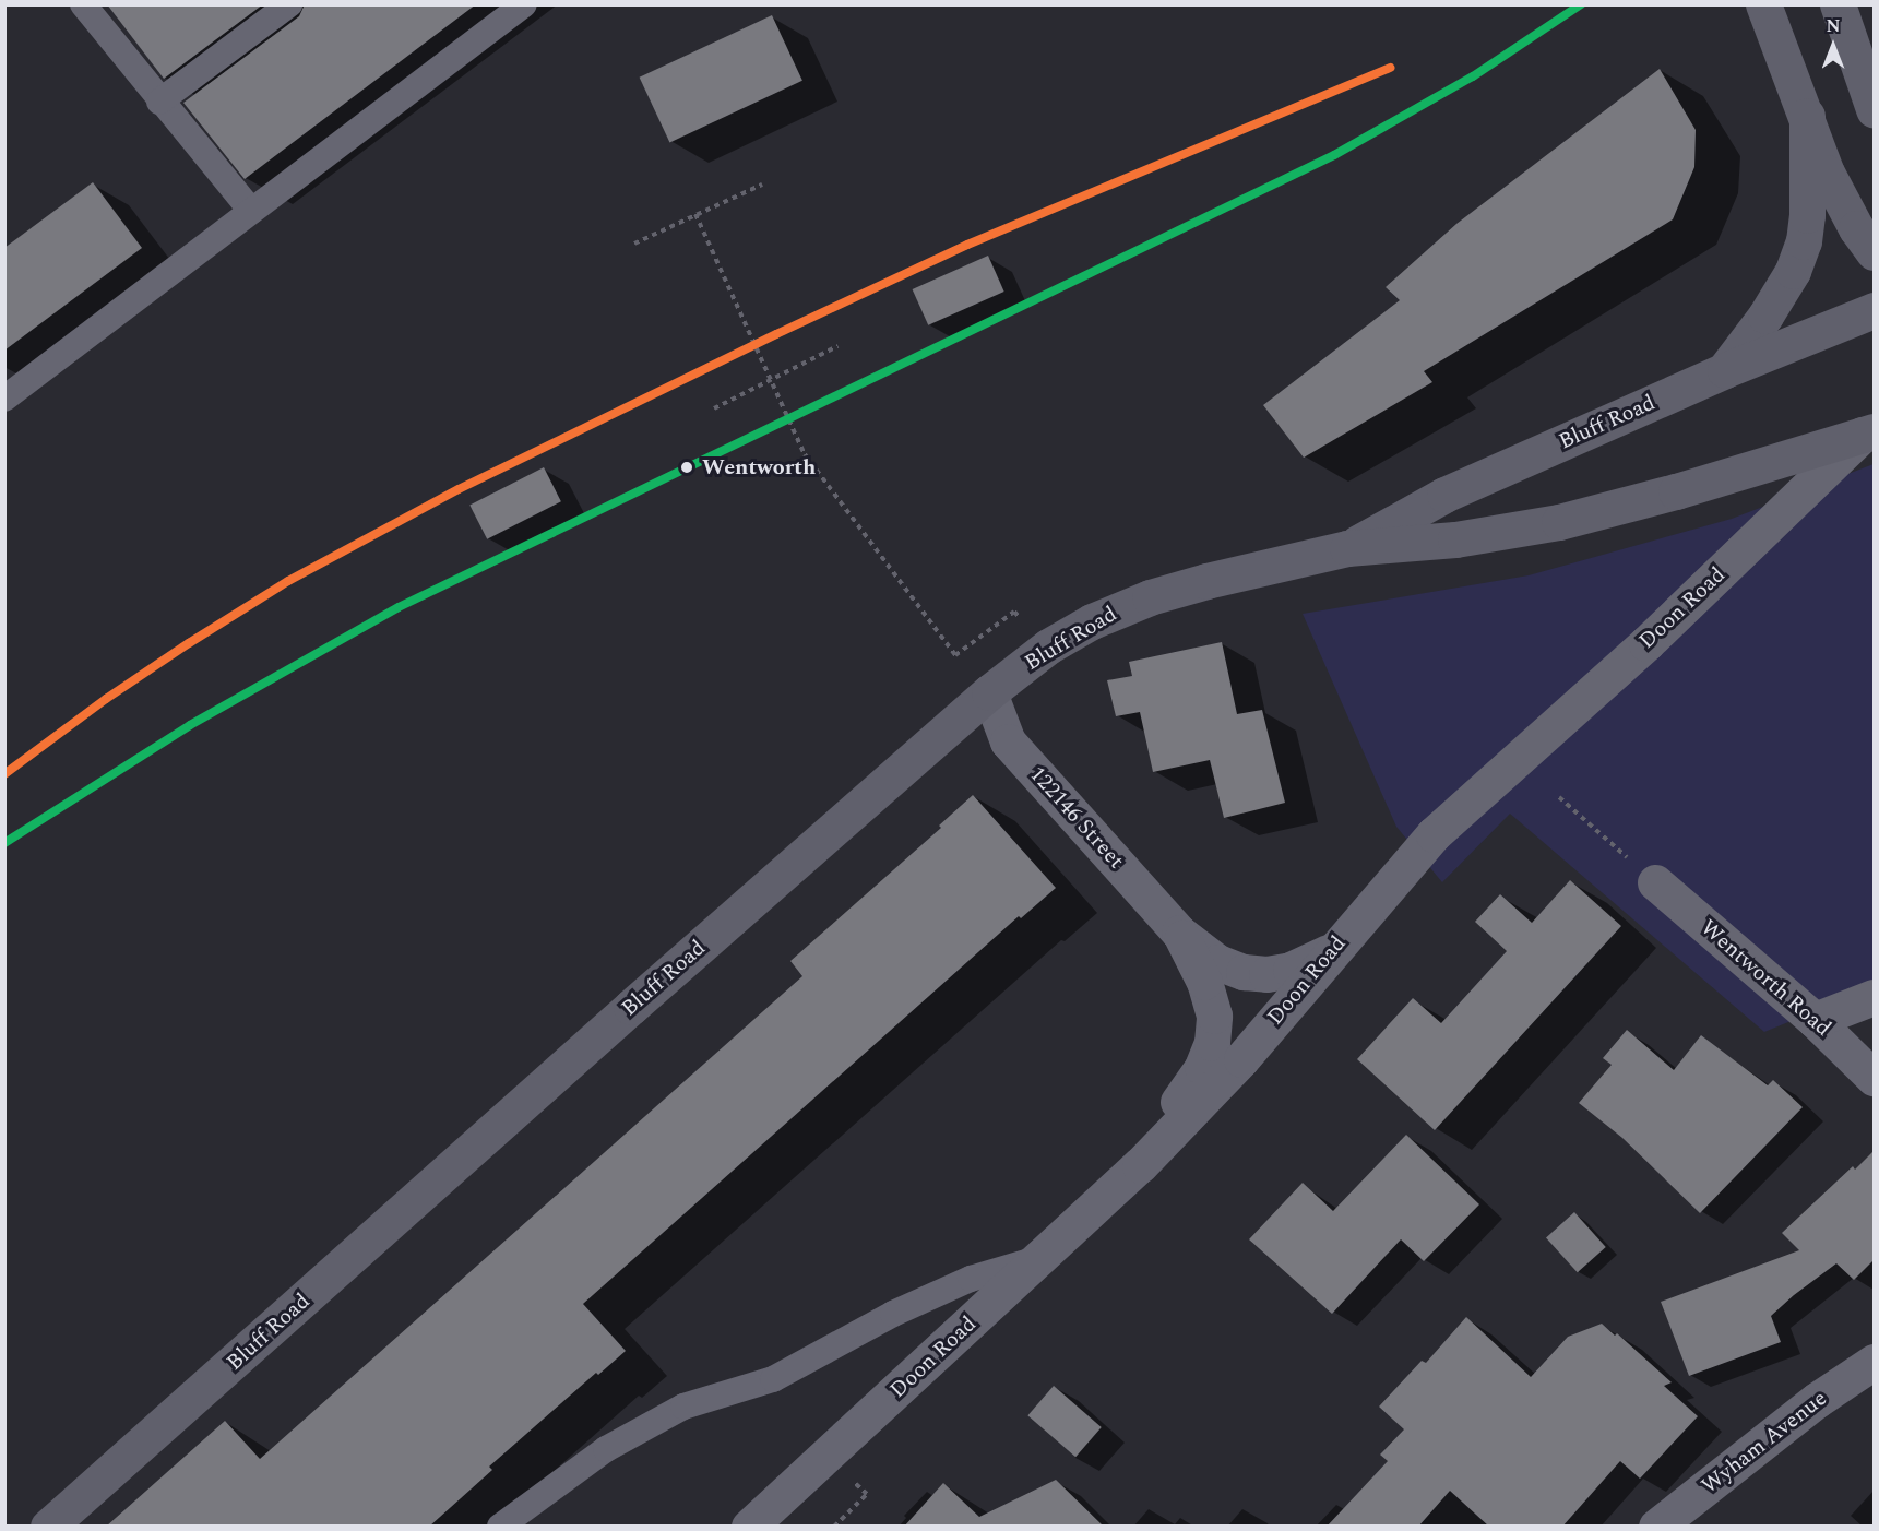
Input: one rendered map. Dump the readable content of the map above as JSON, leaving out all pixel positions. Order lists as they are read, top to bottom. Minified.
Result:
{"streets":{"main road":["Bluff Road"],"street":["Doon Road","122146 Street","Wentworth Road","Wyham Avenue"]},"crossings":[["Bluff Road","Doon Road"],["Bluff Road","122146 Street"],["Doon Road","122146 Street"]],"places":["Wentworth"],"north":"top"}
